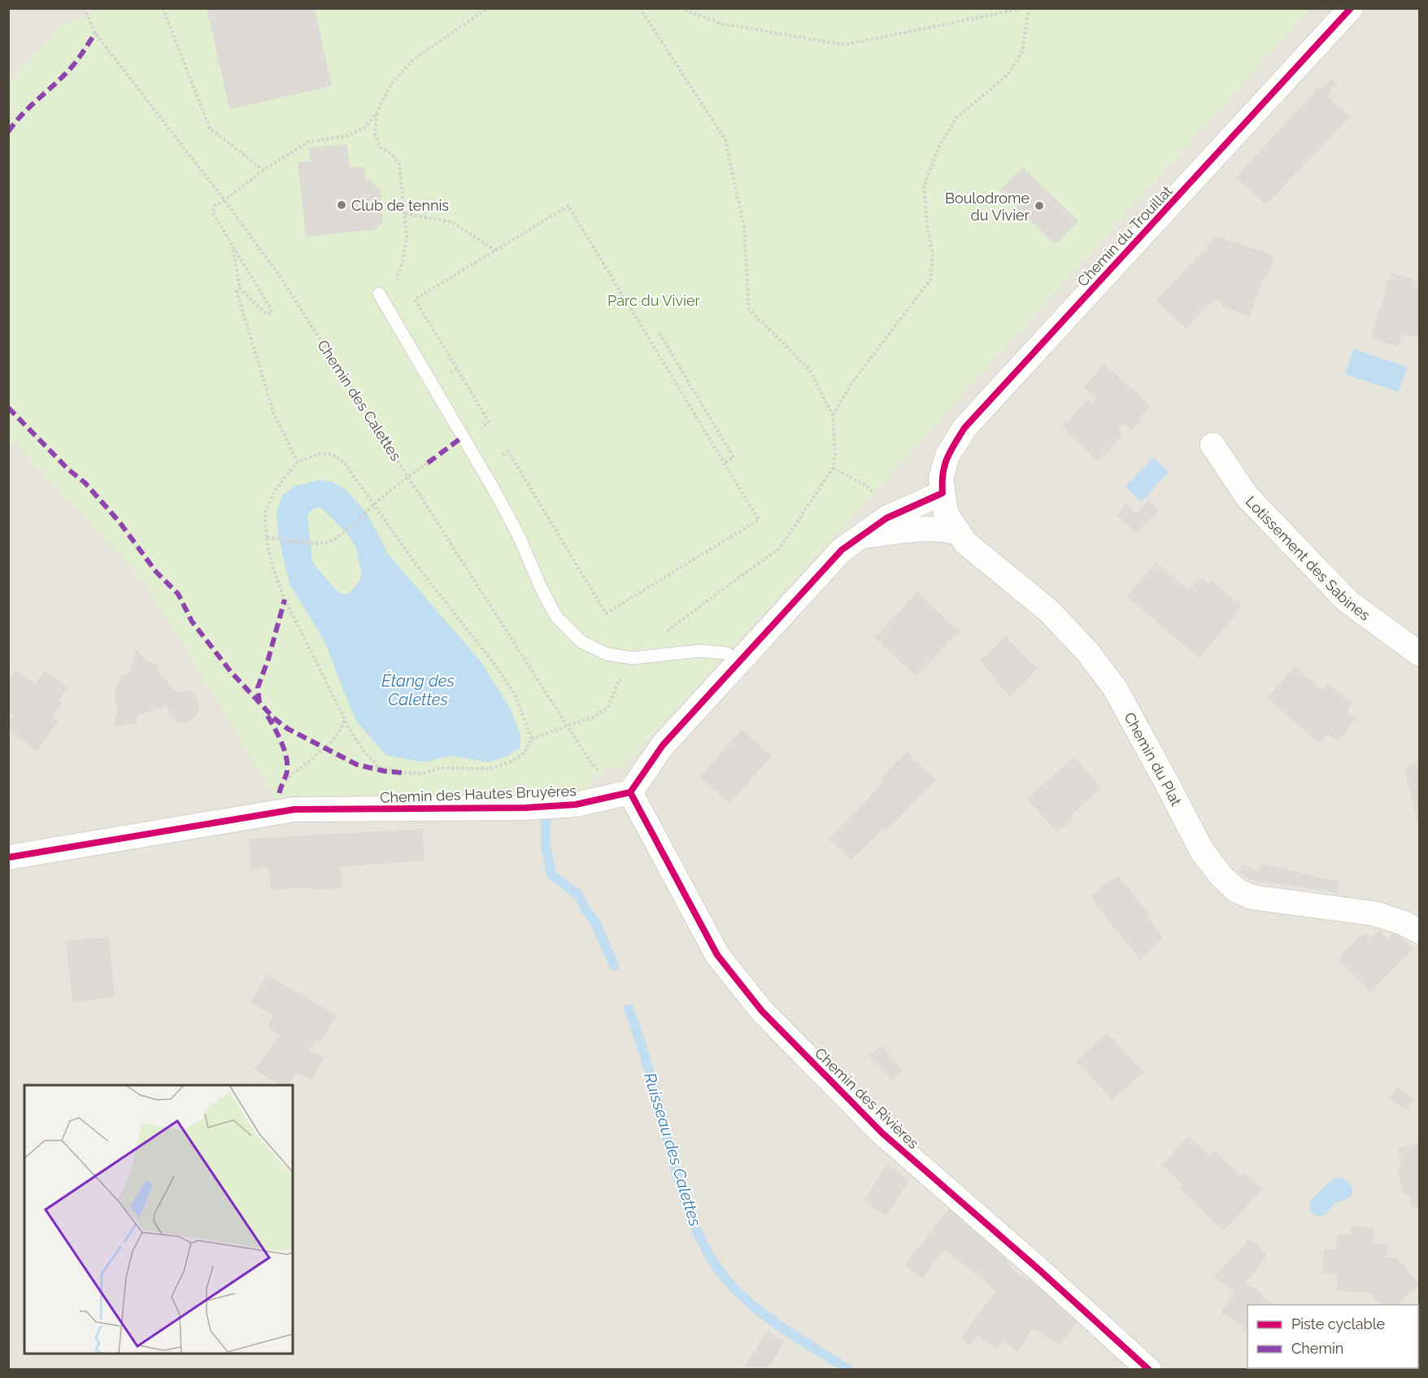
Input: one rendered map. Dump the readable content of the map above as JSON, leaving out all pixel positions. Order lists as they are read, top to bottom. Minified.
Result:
{"streets":{"street":["Chemin du Trouillat","Lotissement des Sabines","Chemin du Plat","Chemin des Hautes Bruyères","Chemin des Rivières"],"path":["Chemin des Calettes"]},"crossings":[["Chemin du Trouillat","Chemin du Plat"],["Chemin des Calettes","Chemin des Hautes Bruyères"],["Chemin des Calettes","Chemin des Rivières"],["Chemin des Hautes Bruyères","Chemin des Rivières"]],"water":["Étang des Calettes","Ruisseau des Calettes"],"parks":["Parc du Vivier"],"places":["Club de tennis","Boulodrome du Vivier"],"legend":["Piste cyclable","Chemin"]}
